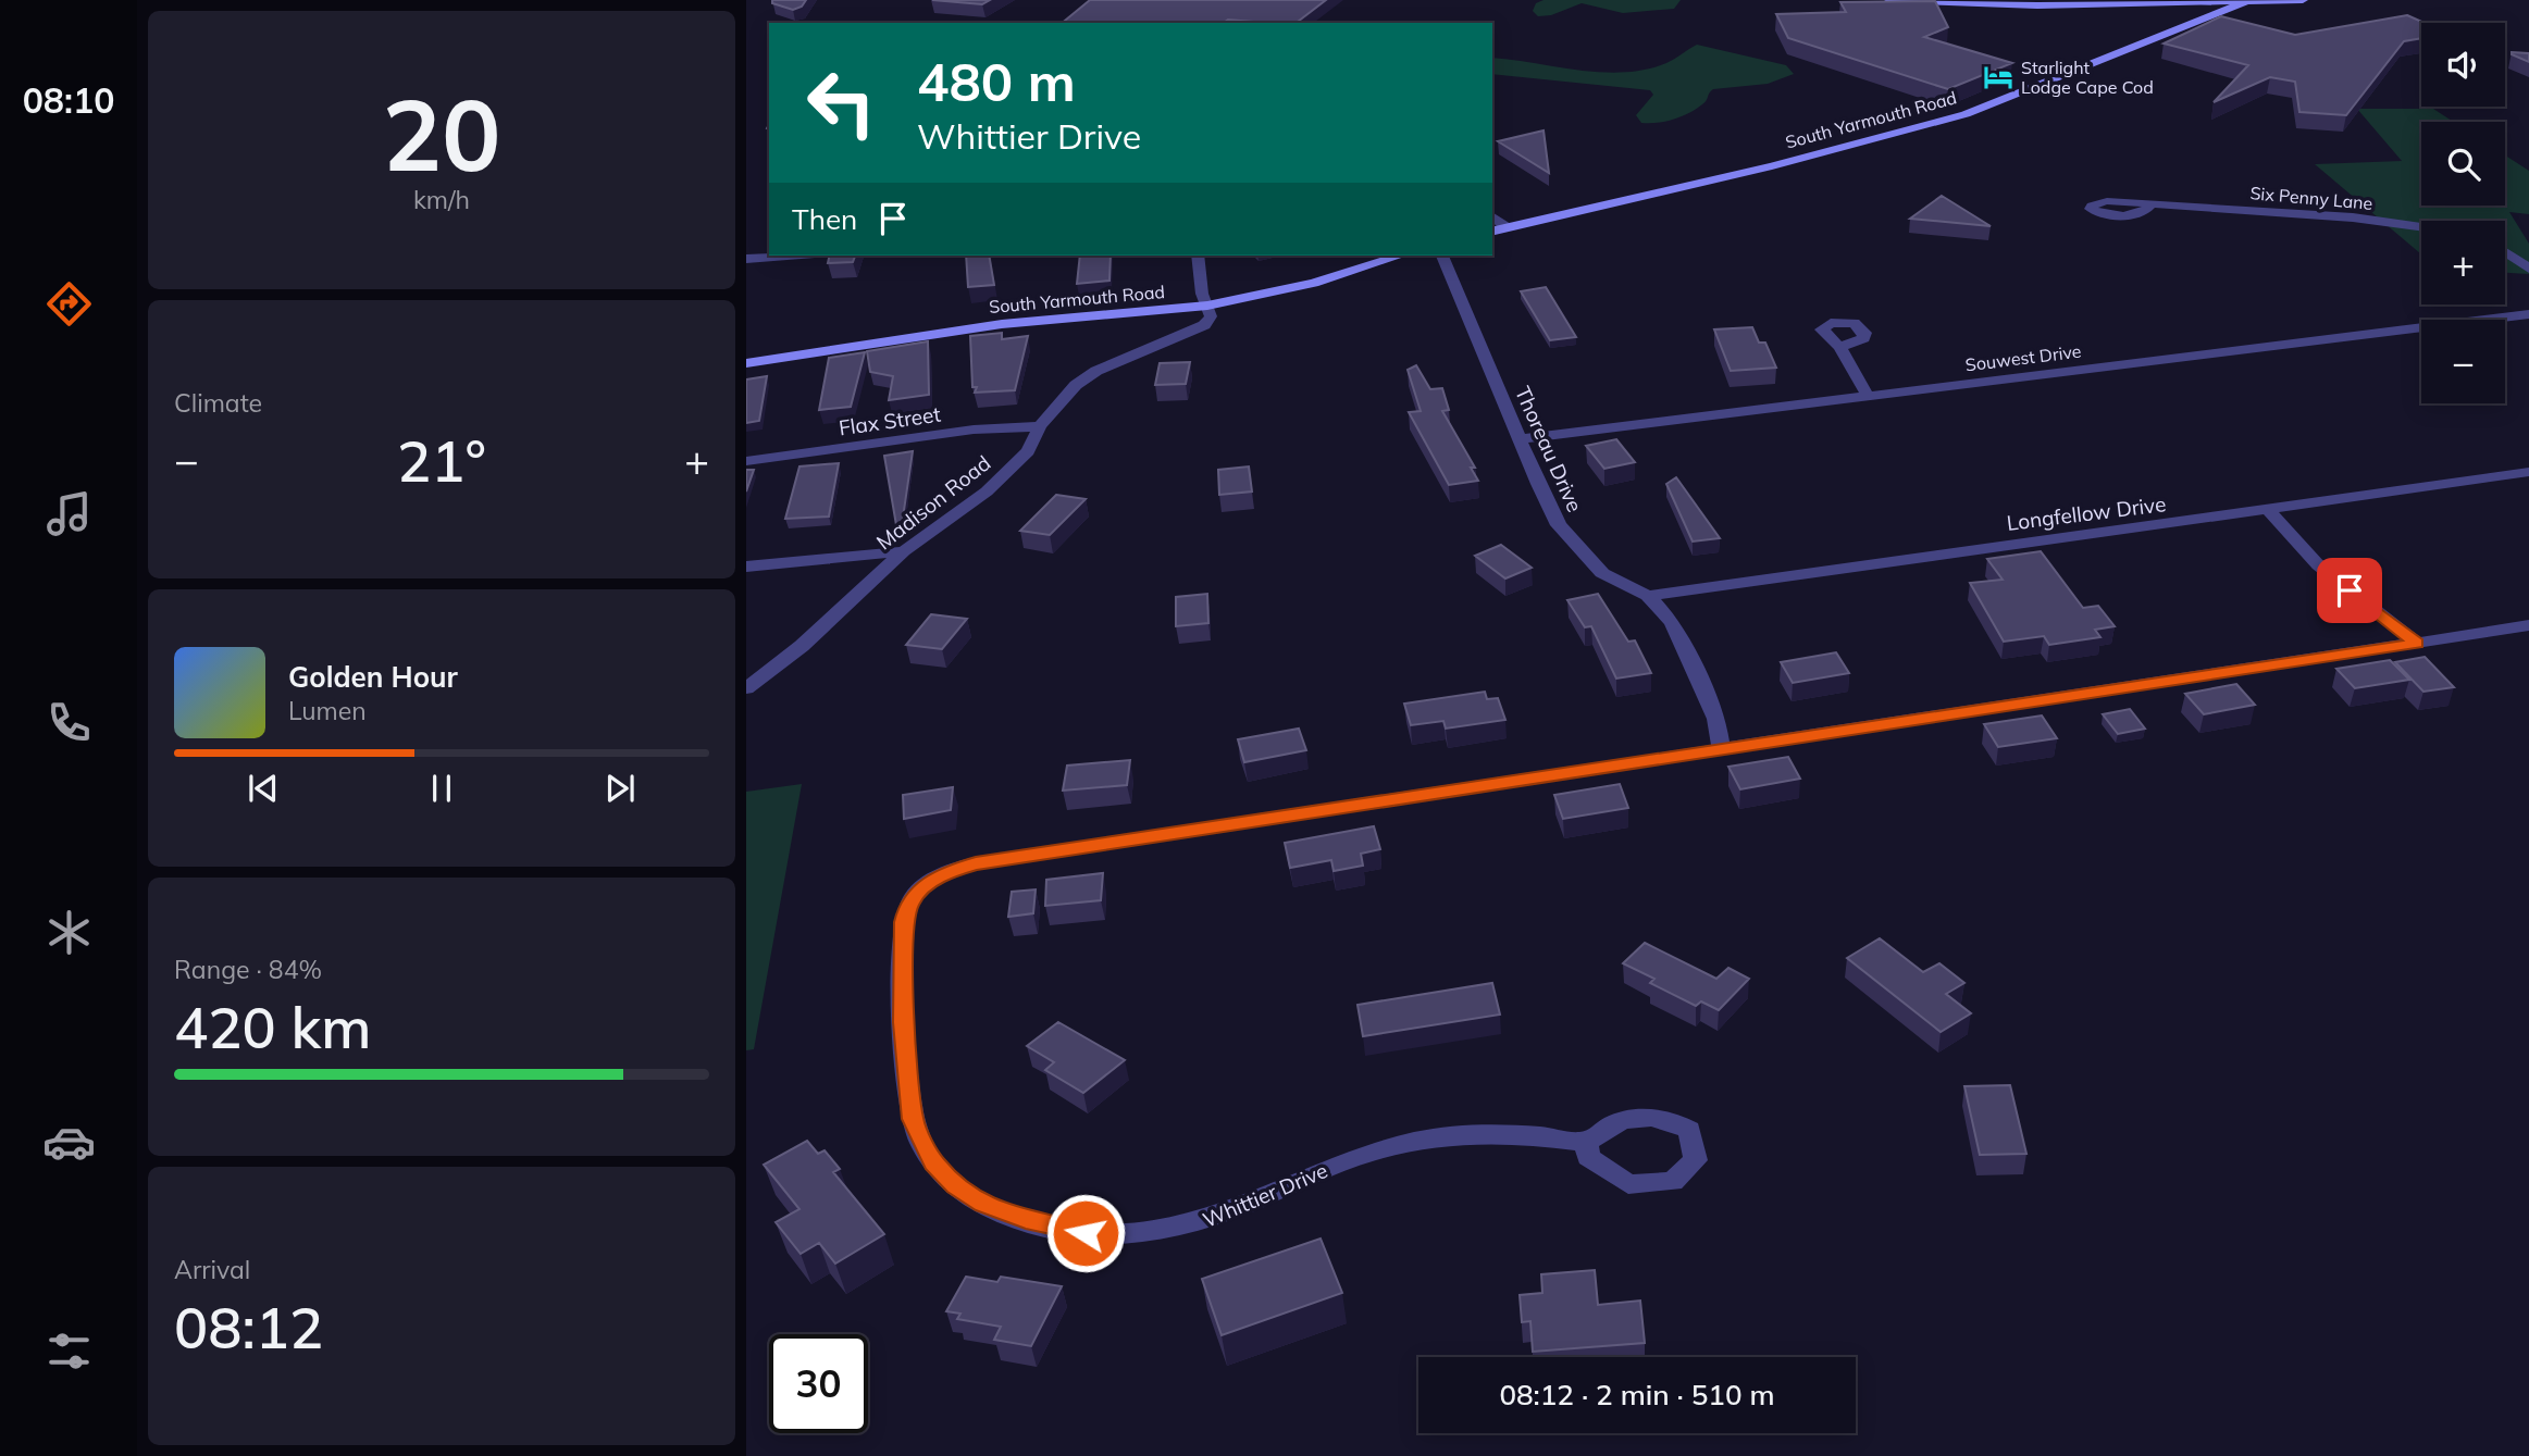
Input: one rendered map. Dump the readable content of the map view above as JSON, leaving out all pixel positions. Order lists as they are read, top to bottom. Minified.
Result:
{"streets":{"main road":["South Yarmouth Road"],"street":["Six Penny Lane","Souwest Drive","Flax Street","Thoreau Drive","Madison Road","Longfellow Drive","Whittier Drive"]},"crossings":[["South Yarmouth Road","Madison Road"],["Souwest Drive","Thoreau Drive"],["Flax Street","Madison Road"],["Thoreau Drive","Longfellow Drive"],["Thoreau Drive","Whittier Drive"]],"places":{"hotel":["Starlight Lodge Cape Cod"]},"page":{"tabs":"08:10","tile":[["20","km/h"],"Climate",["Range · 84%","420 km"],["Arrival","08:12"]],"map_buttons":["+","−"],"turn":["480 m","Whittier Drive"],"then":"Then","heat":["−","21°","+"],"song":["Golden Hour","Lumen"],"limit":"30","trip":"08:12 · 2 min · 510 m"}}
